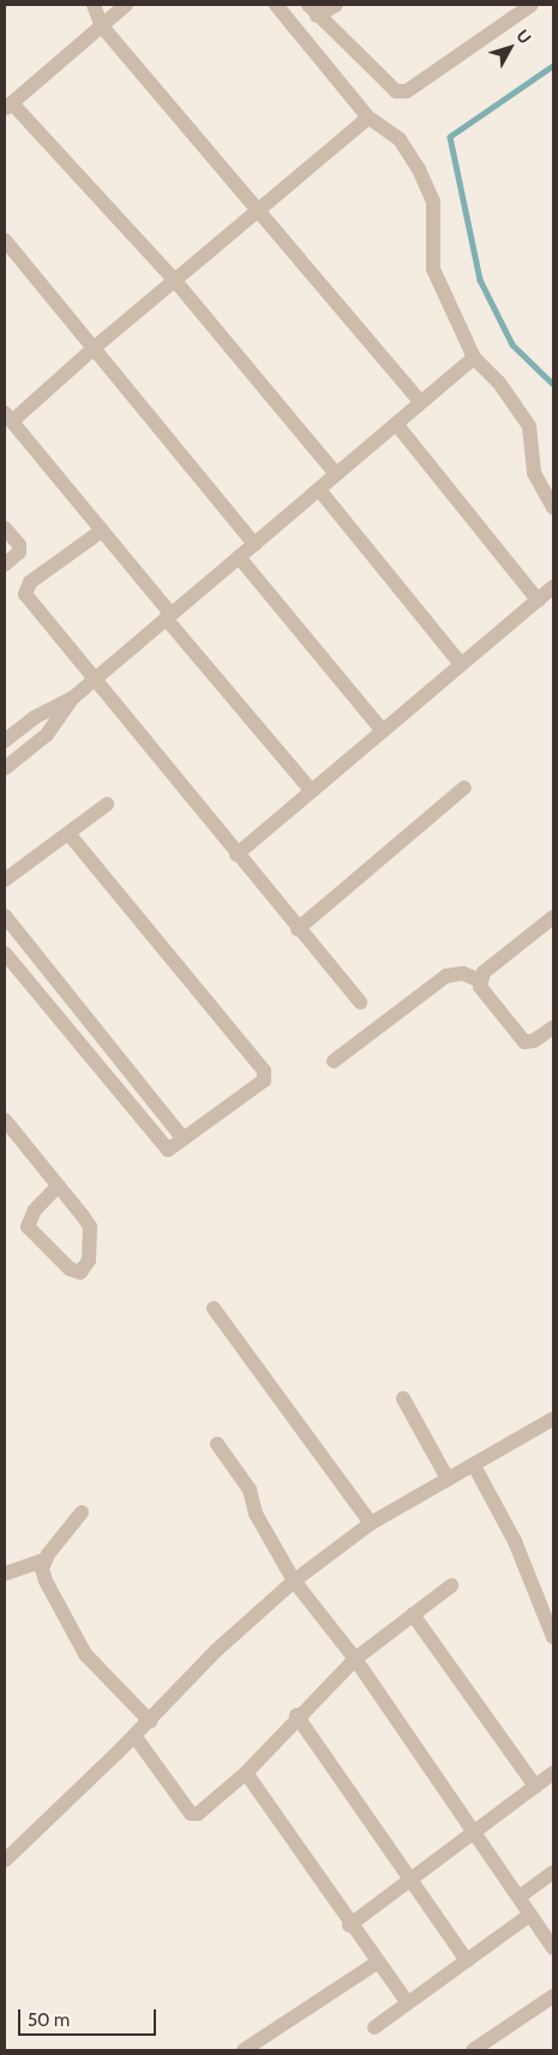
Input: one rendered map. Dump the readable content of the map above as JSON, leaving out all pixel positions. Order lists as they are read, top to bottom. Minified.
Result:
{"scale_bar":"50 m","north":"top right"}
